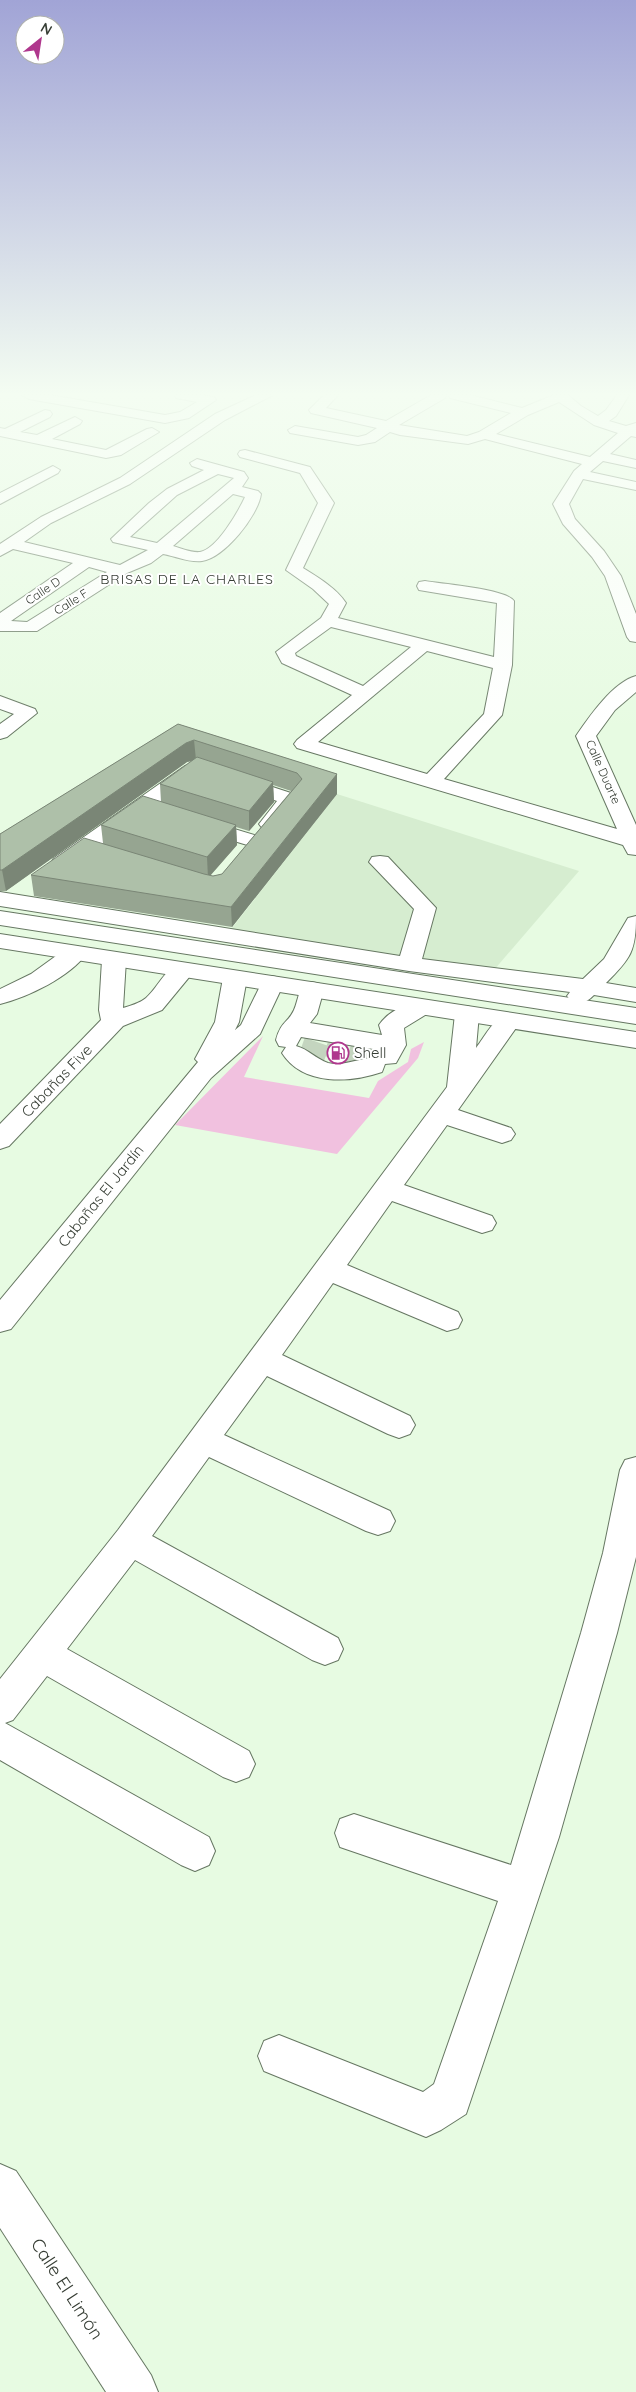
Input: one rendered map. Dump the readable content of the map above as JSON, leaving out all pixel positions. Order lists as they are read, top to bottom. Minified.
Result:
{"streets":{"street":["Calle D","Calle F","Calle Duarte","Cabañas Five","Cabañas El Jardín","Calle El Limón"]},"districts":["BRISAS DE LA CHARLES"],"places":{"fuel station":["Shell"]},"north":"top right"}
